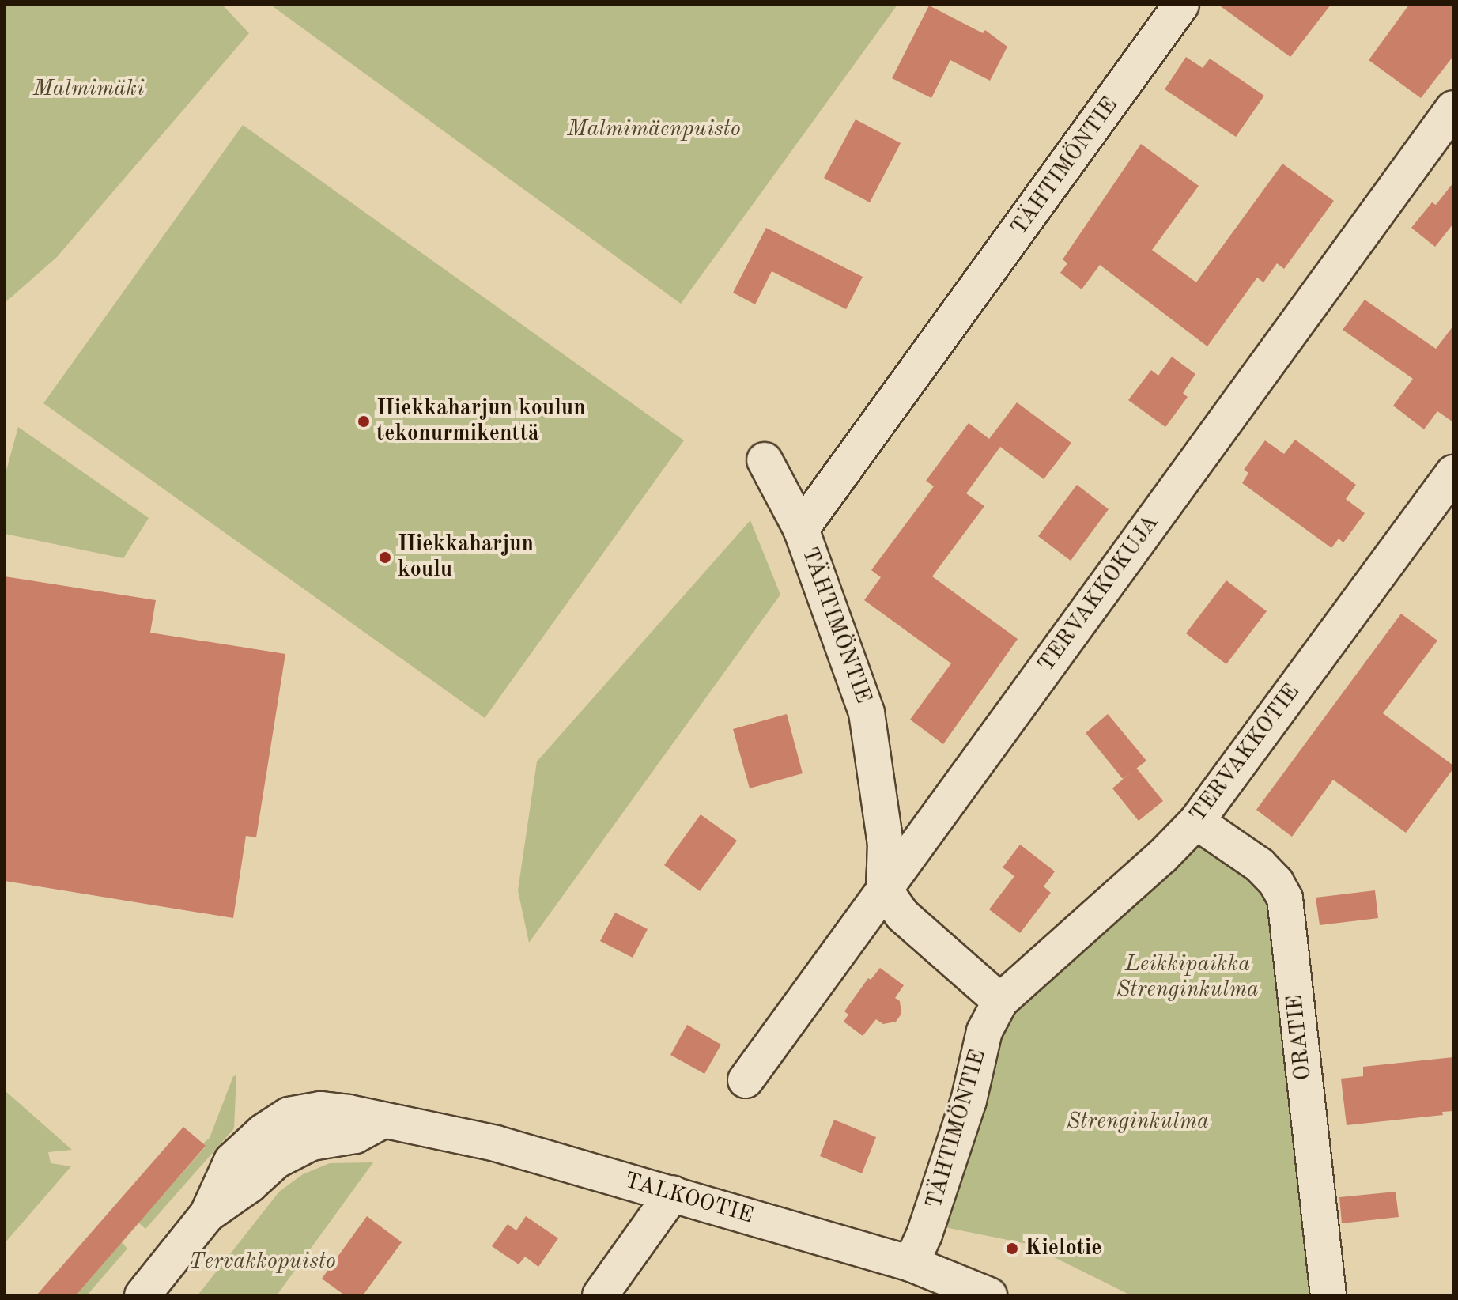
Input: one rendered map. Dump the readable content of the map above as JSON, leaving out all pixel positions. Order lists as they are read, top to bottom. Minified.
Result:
{"streets":{"street":["TÄHTIMÖNTIE","TERVAKKOKUJA","TERVAKKOTIE","ORATIE","TALKOOTIE"]},"crossings":[["TÄHTIMÖNTIE","TERVAKKOKUJA"],["TÄHTIMÖNTIE","TERVAKKOTIE"],["TÄHTIMÖNTIE","TALKOOTIE"],["TERVAKKOTIE","ORATIE"]],"parks":["Malmimäki","Malmimäenpuisto","Leikkipaikka Strenginkulma","Strenginkulma","Tervakkopuisto"],"places":["Hiekkaharjun koulun tekonurmikenttä","Hiekkaharjun koulu","Kielotie"]}
